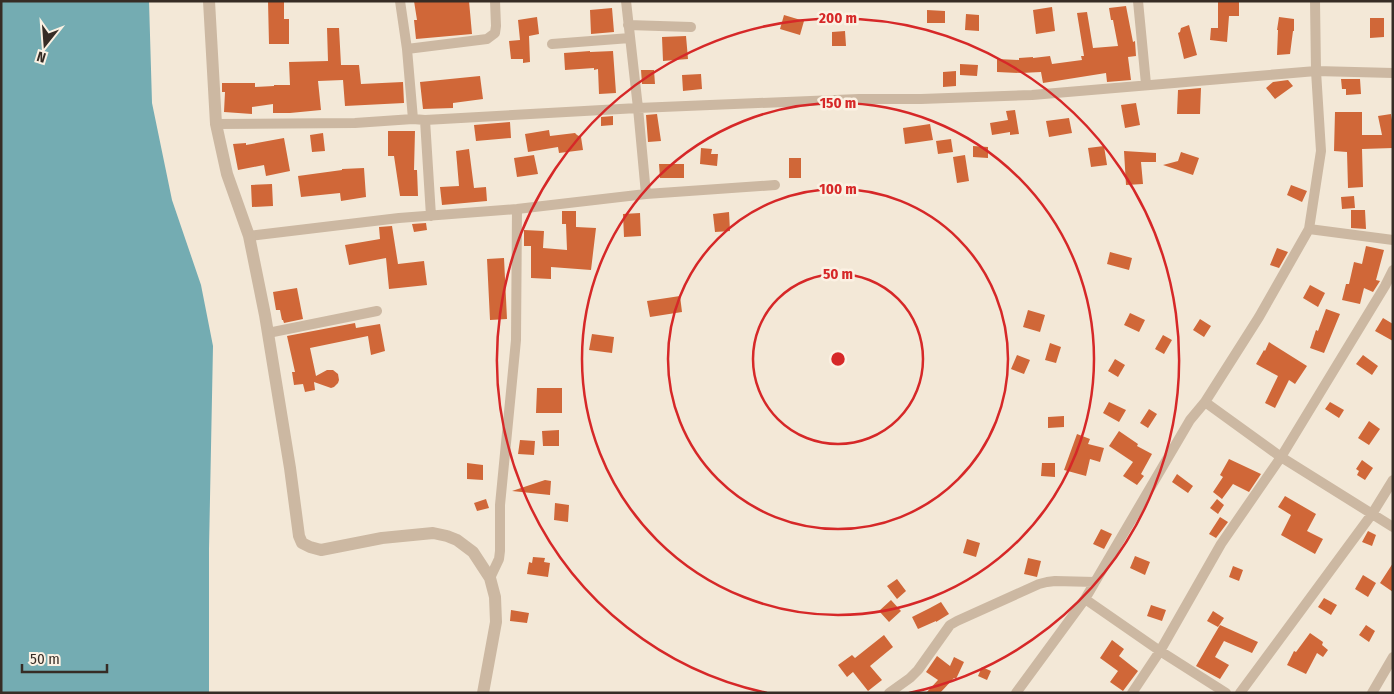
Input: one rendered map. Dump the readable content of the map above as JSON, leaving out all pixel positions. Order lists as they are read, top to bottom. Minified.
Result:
{"scale_bar":"50 m","north":"bottom","rings":["200 m","150 m","100 m","50 m"]}
